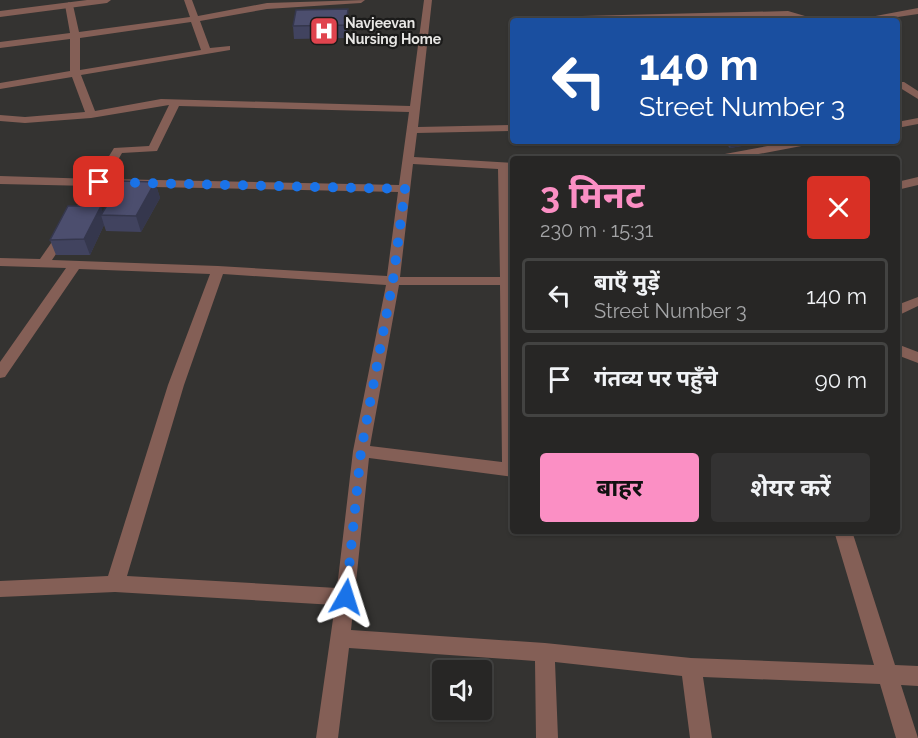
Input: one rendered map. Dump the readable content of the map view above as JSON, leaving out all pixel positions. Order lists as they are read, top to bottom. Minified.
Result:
{"places":{"hospital":["Navjeevan Nursing Home"]},"page":{"turn":["140 m","Street Number 3"],"heading":["3 मिनट","230 m · 15:31"],"list":[{"name":"बाएँ मुड़ें","note":"Street Number 3","value":"140 m"},{"name":"गंतव्य पर पहुँचे","value":"90 m"}],"buttons":["बाहर","शेयर करें"]}}
